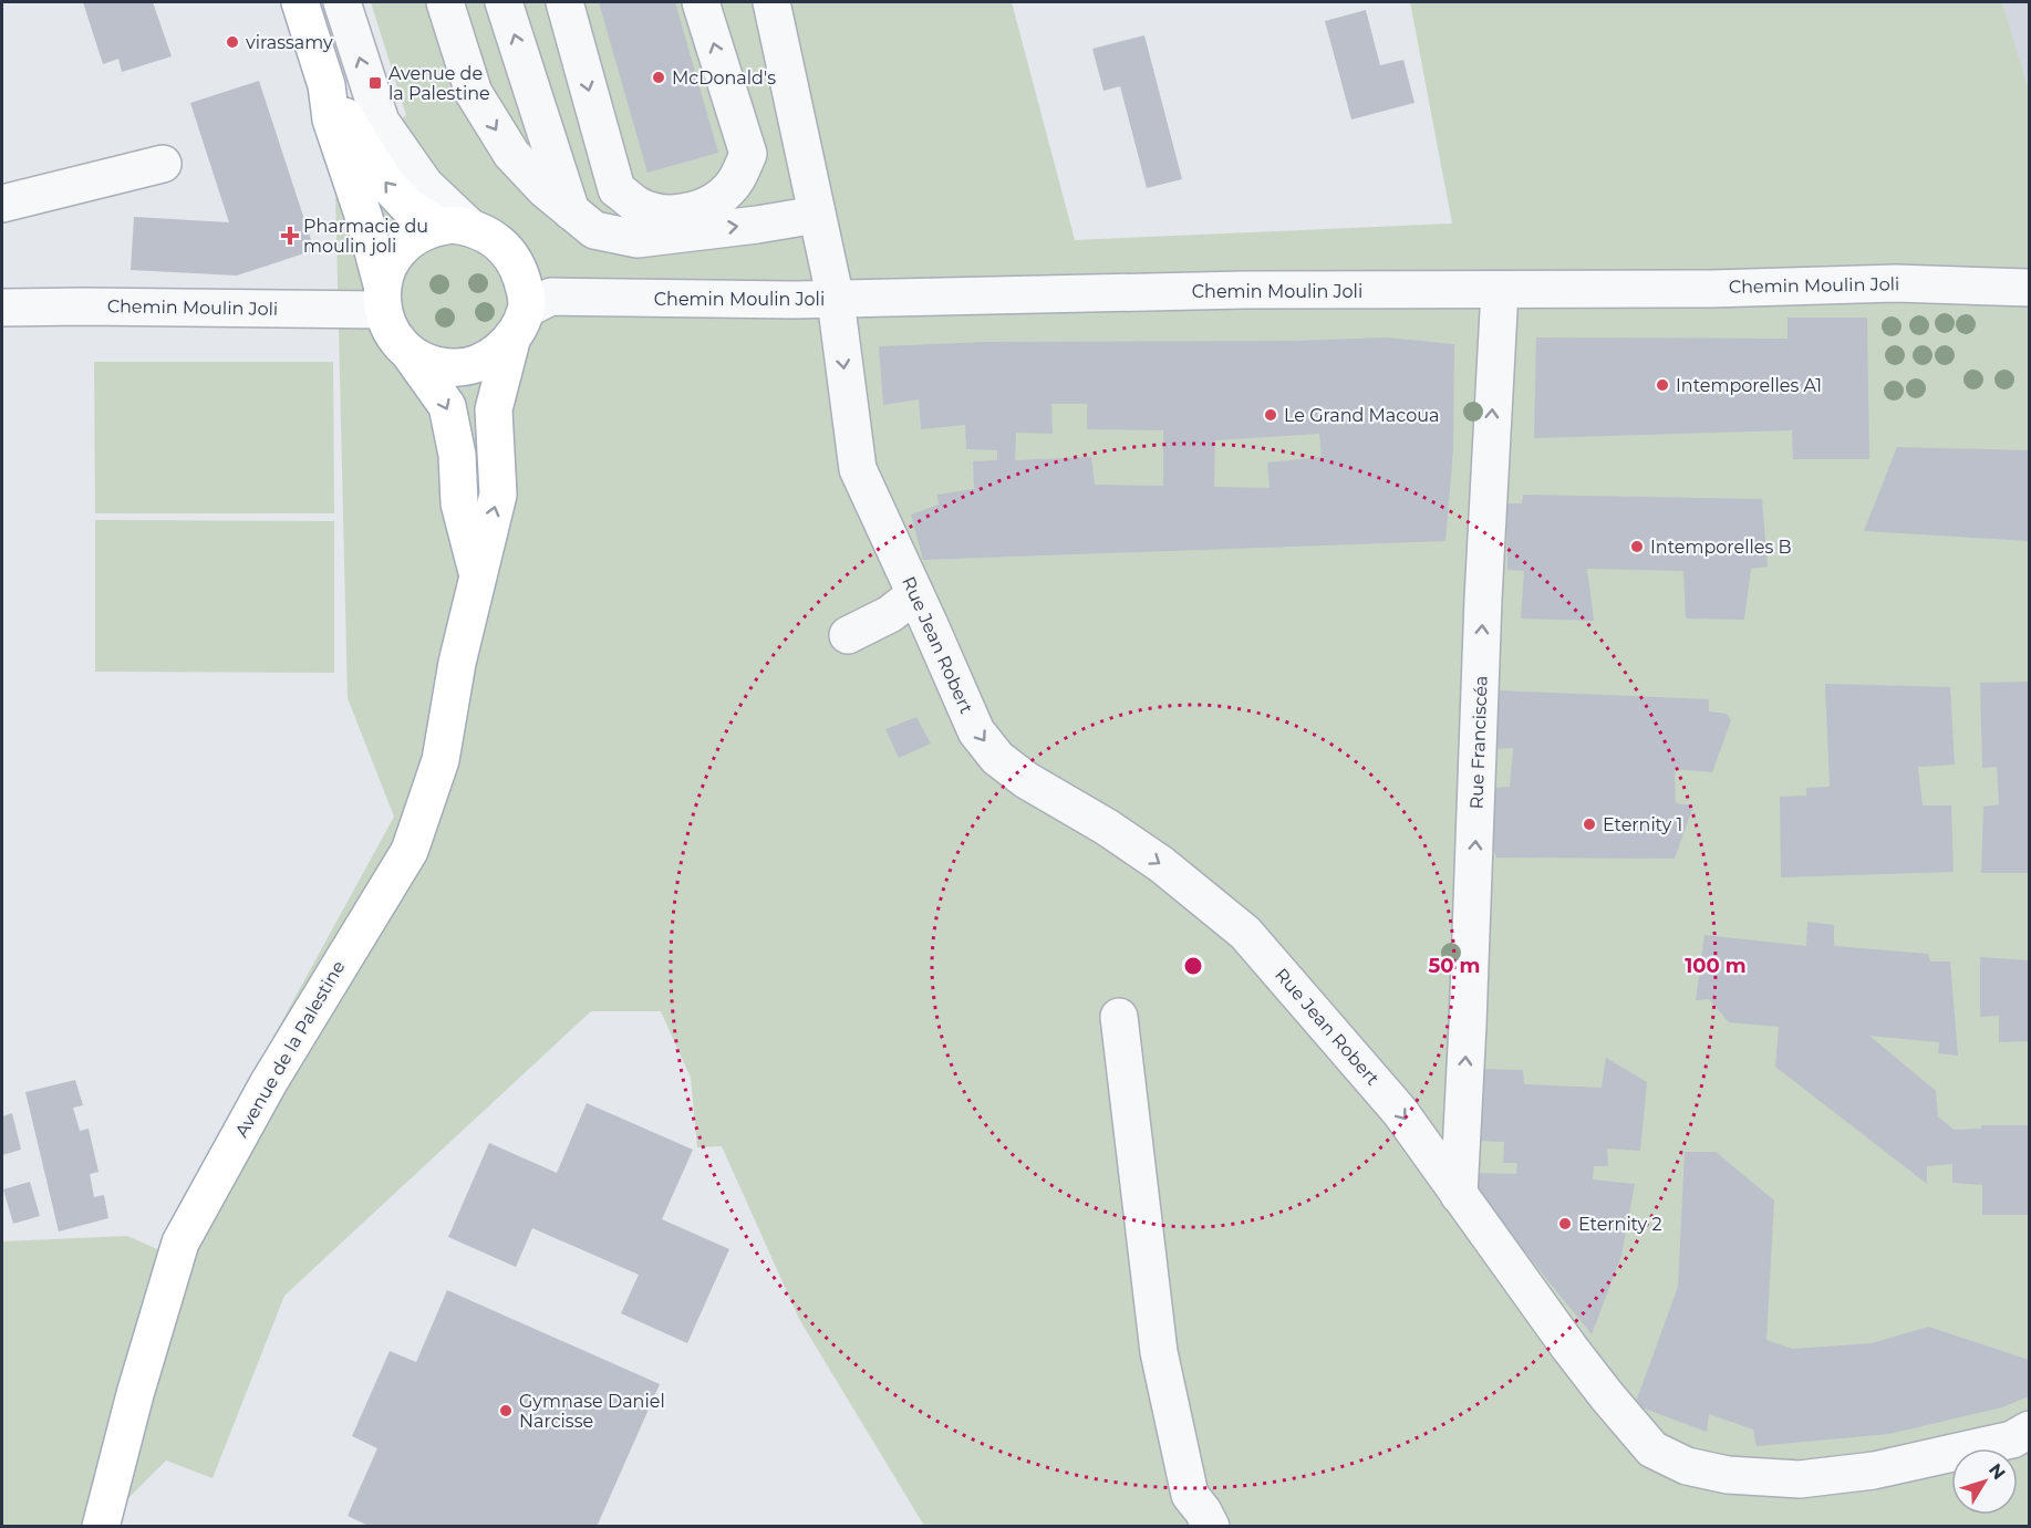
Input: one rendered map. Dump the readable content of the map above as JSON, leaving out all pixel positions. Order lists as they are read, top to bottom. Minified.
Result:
{"streets":{"main road":["Avenue de la Palestine"],"street":["Chemin Moulin Joli","Rue Jean Robert","Rue Franciscéa"]},"crossings":[["Chemin Moulin Joli","Rue Jean Robert"],["Chemin Moulin Joli","Rue Franciscéa"],["Chemin Moulin Joli","Avenue de la Palestine"],["Rue Jean Robert","Rue Franciscéa"]],"one_way":["Rue Jean Robert","Rue Franciscéa"],"places":{"other":["virassamy","McDonald's","Intemporelles A1","Le Grand Macoua","Intemporelles B","Eternity 1","Eternity 2","Gymnase Daniel Narcisse"],"transit":["Avenue de la Palestine"],"health":["Pharmacie du moulin joli"]},"north":"top right","rings":["50 m","100 m"]}
